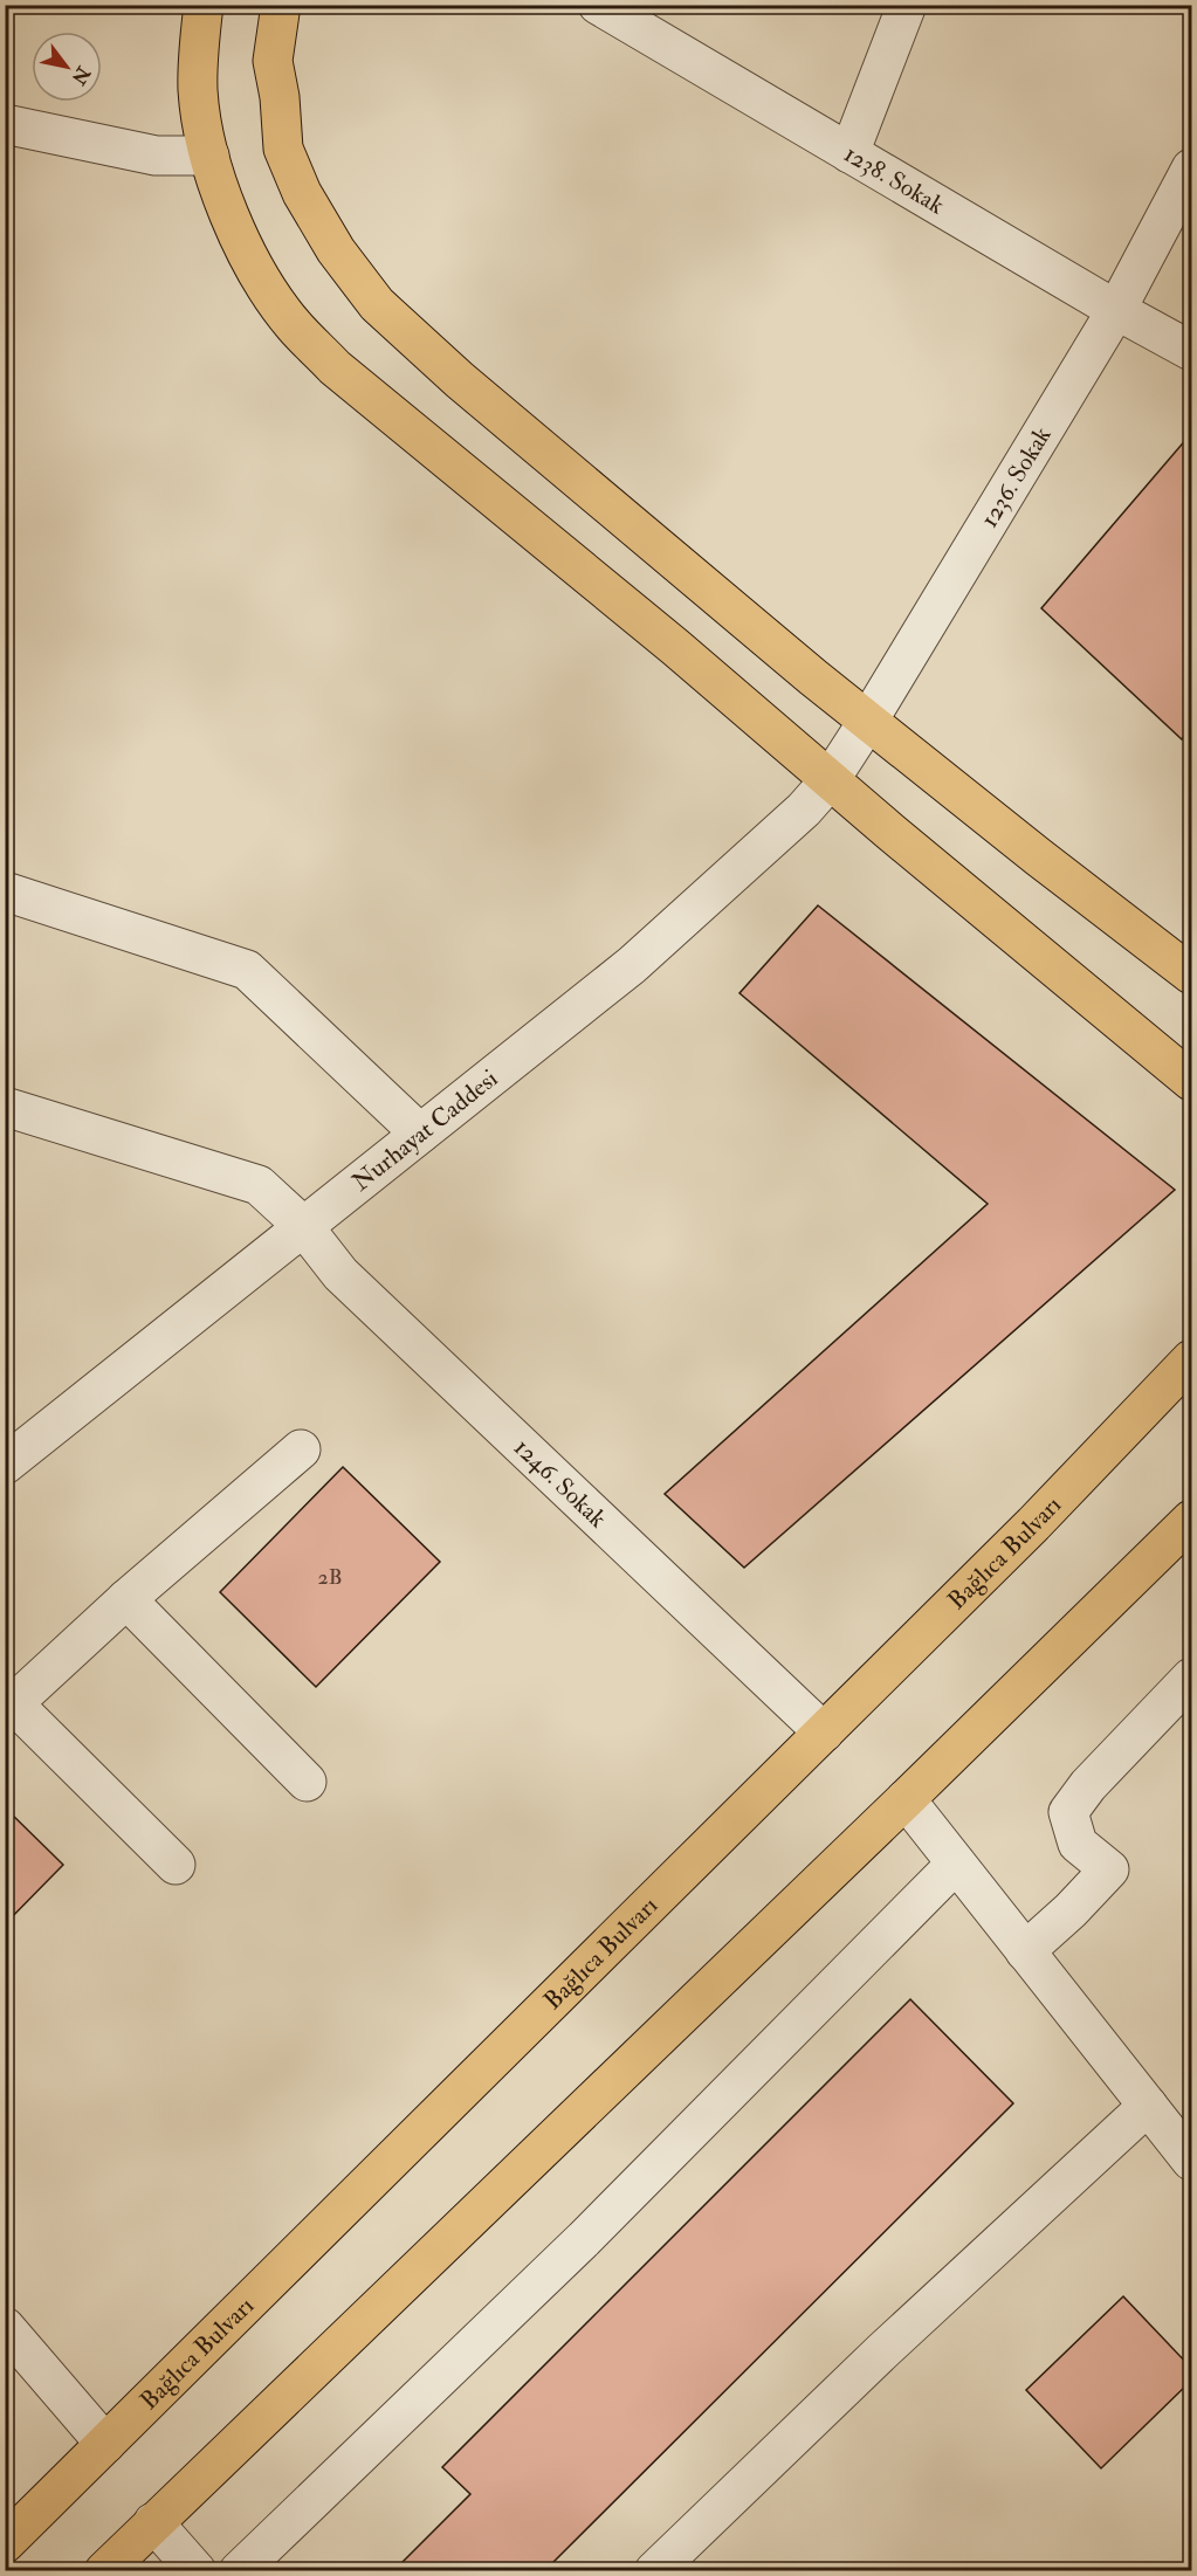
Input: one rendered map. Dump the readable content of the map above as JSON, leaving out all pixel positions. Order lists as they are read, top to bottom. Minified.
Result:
{"streets":{"main road":["Bağlıca Bulvarı"],"street":["1238. Sokak","1236. Sokak","Nurhayat Caddesi","1246. Sokak"]},"crossings":[["1238. Sokak","1236. Sokak"],["1236. Sokak","Nurhayat Caddesi"],["Nurhayat Caddesi","1246. Sokak"],["1246. Sokak","Bağlıca Bulvarı"]],"house_numbers":["2B"],"north":"bottom right"}
